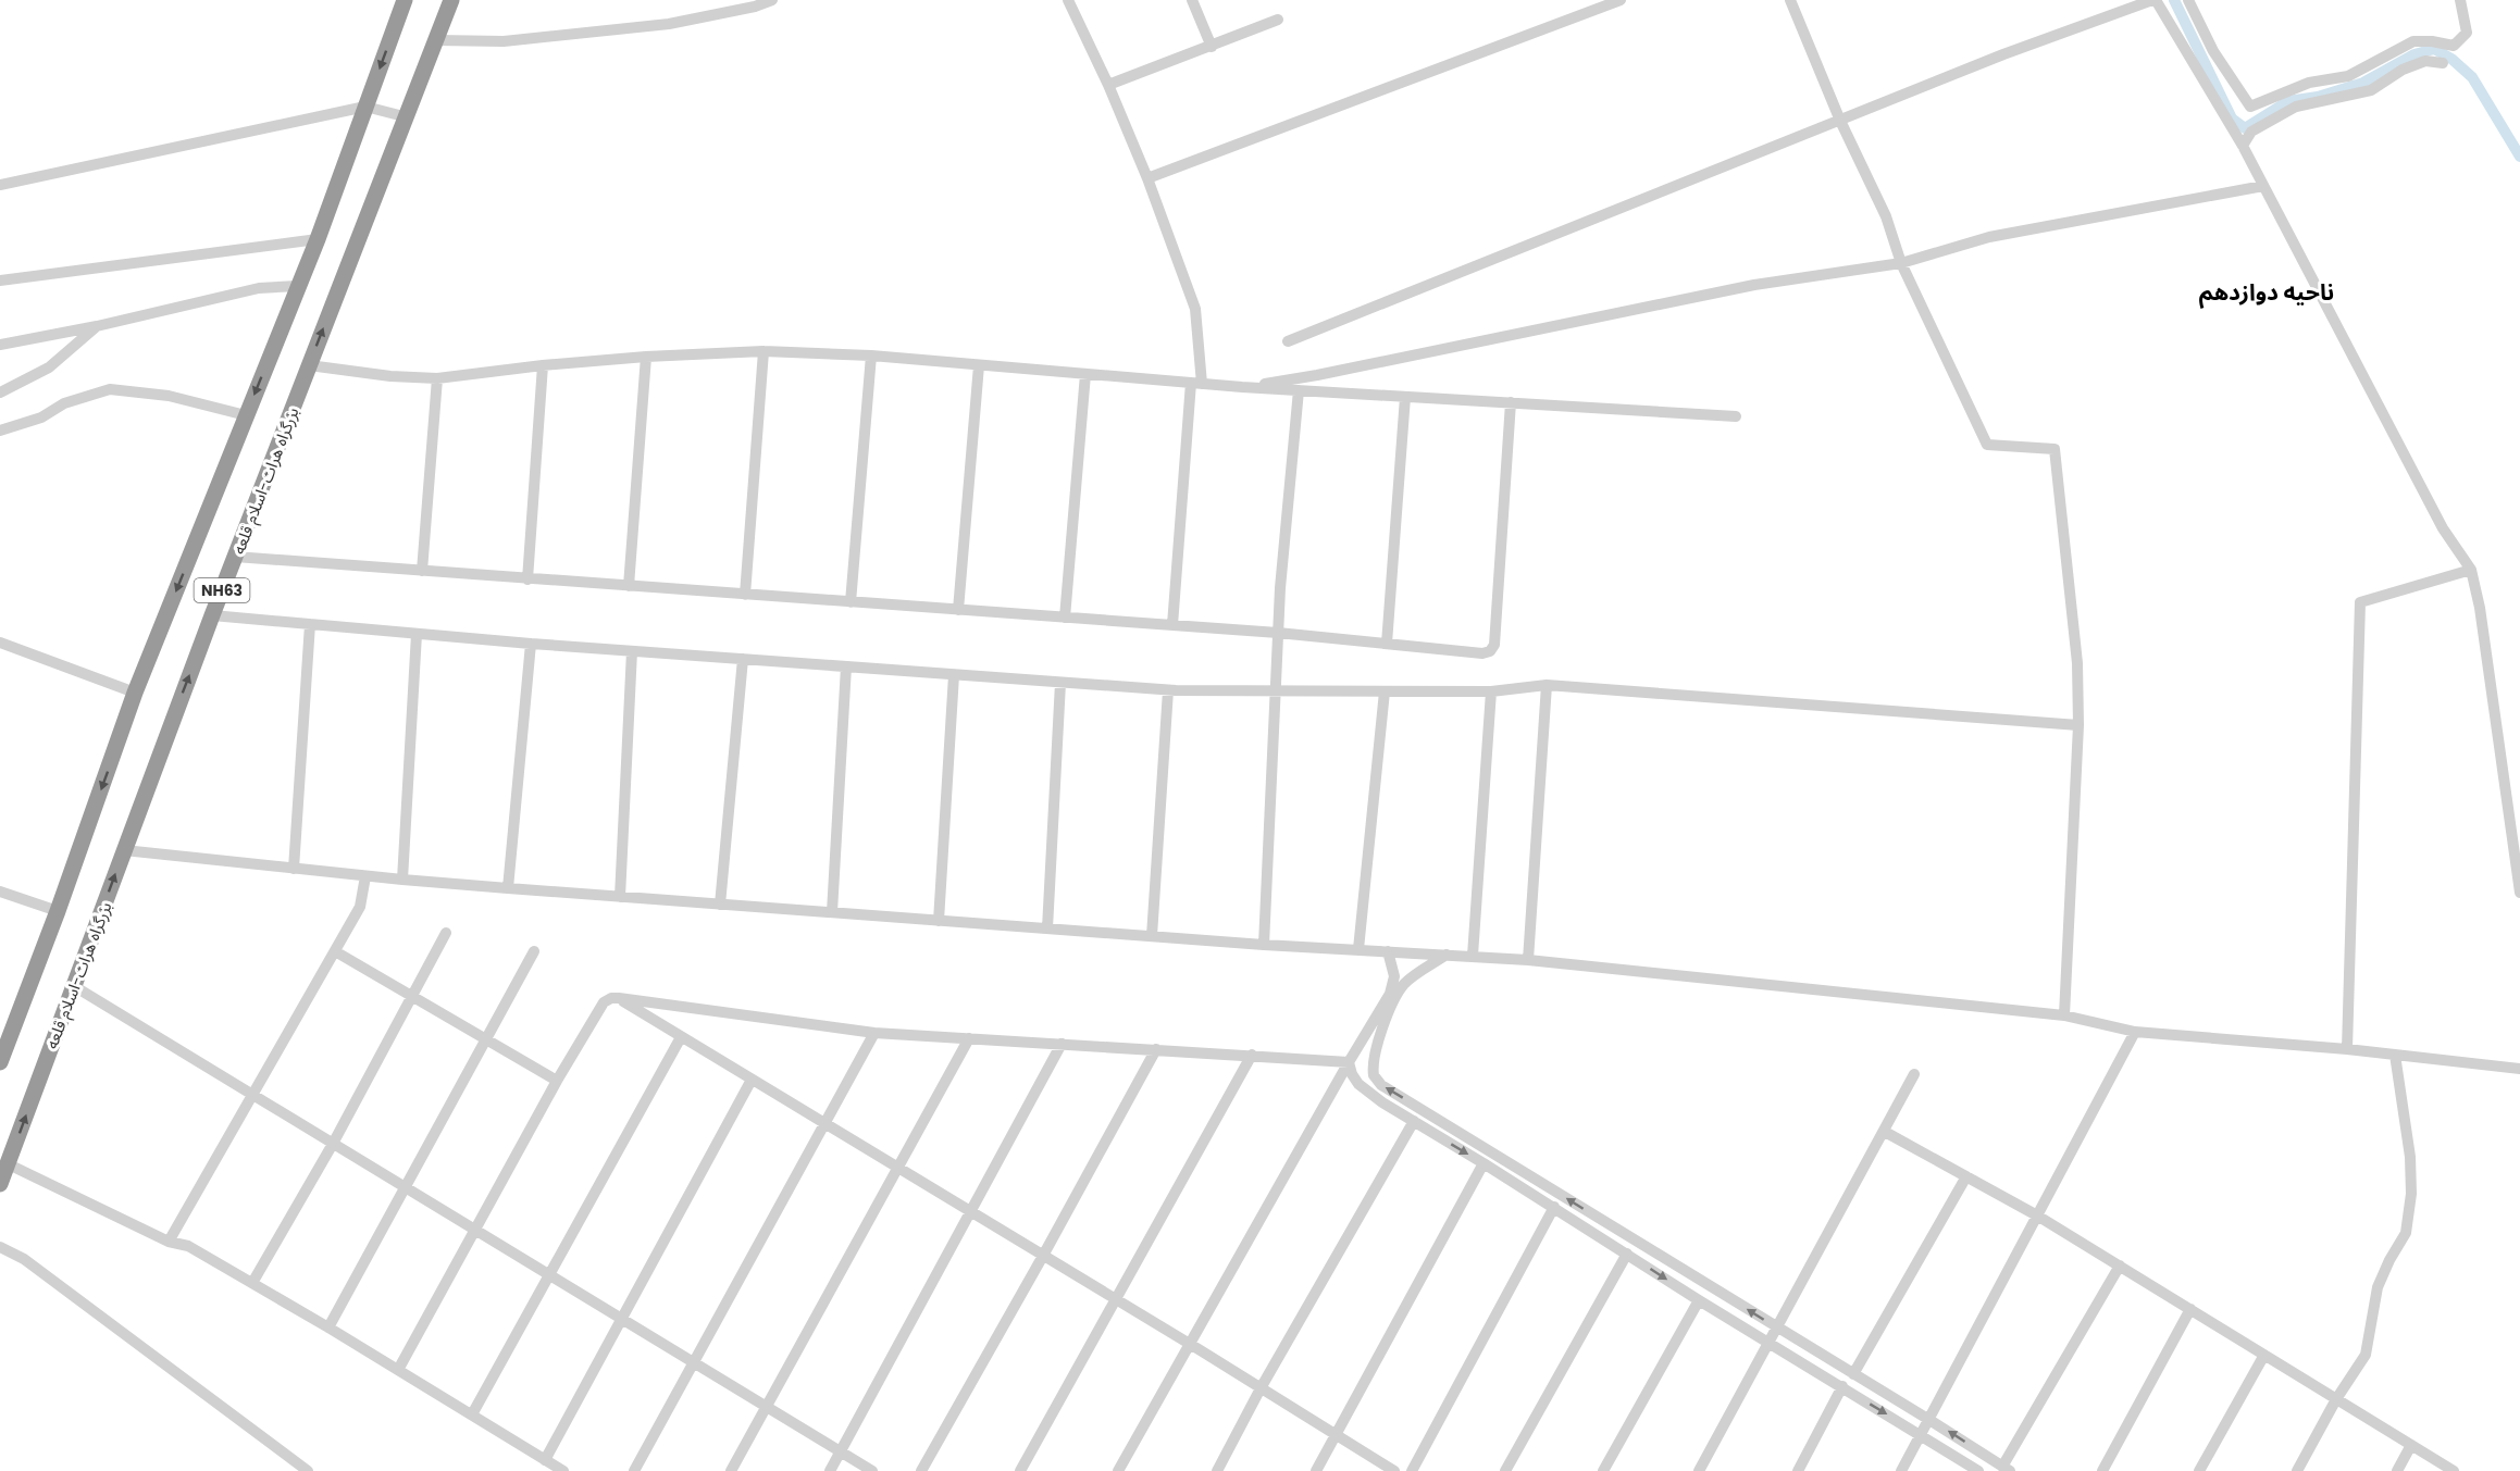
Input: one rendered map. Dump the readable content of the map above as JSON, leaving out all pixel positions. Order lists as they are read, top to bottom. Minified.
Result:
{"streets":{"highway":["بزرگراه هرات-اسلام قلعه","NH63"]},"districts":["ناحیه دوازدهم"]}
